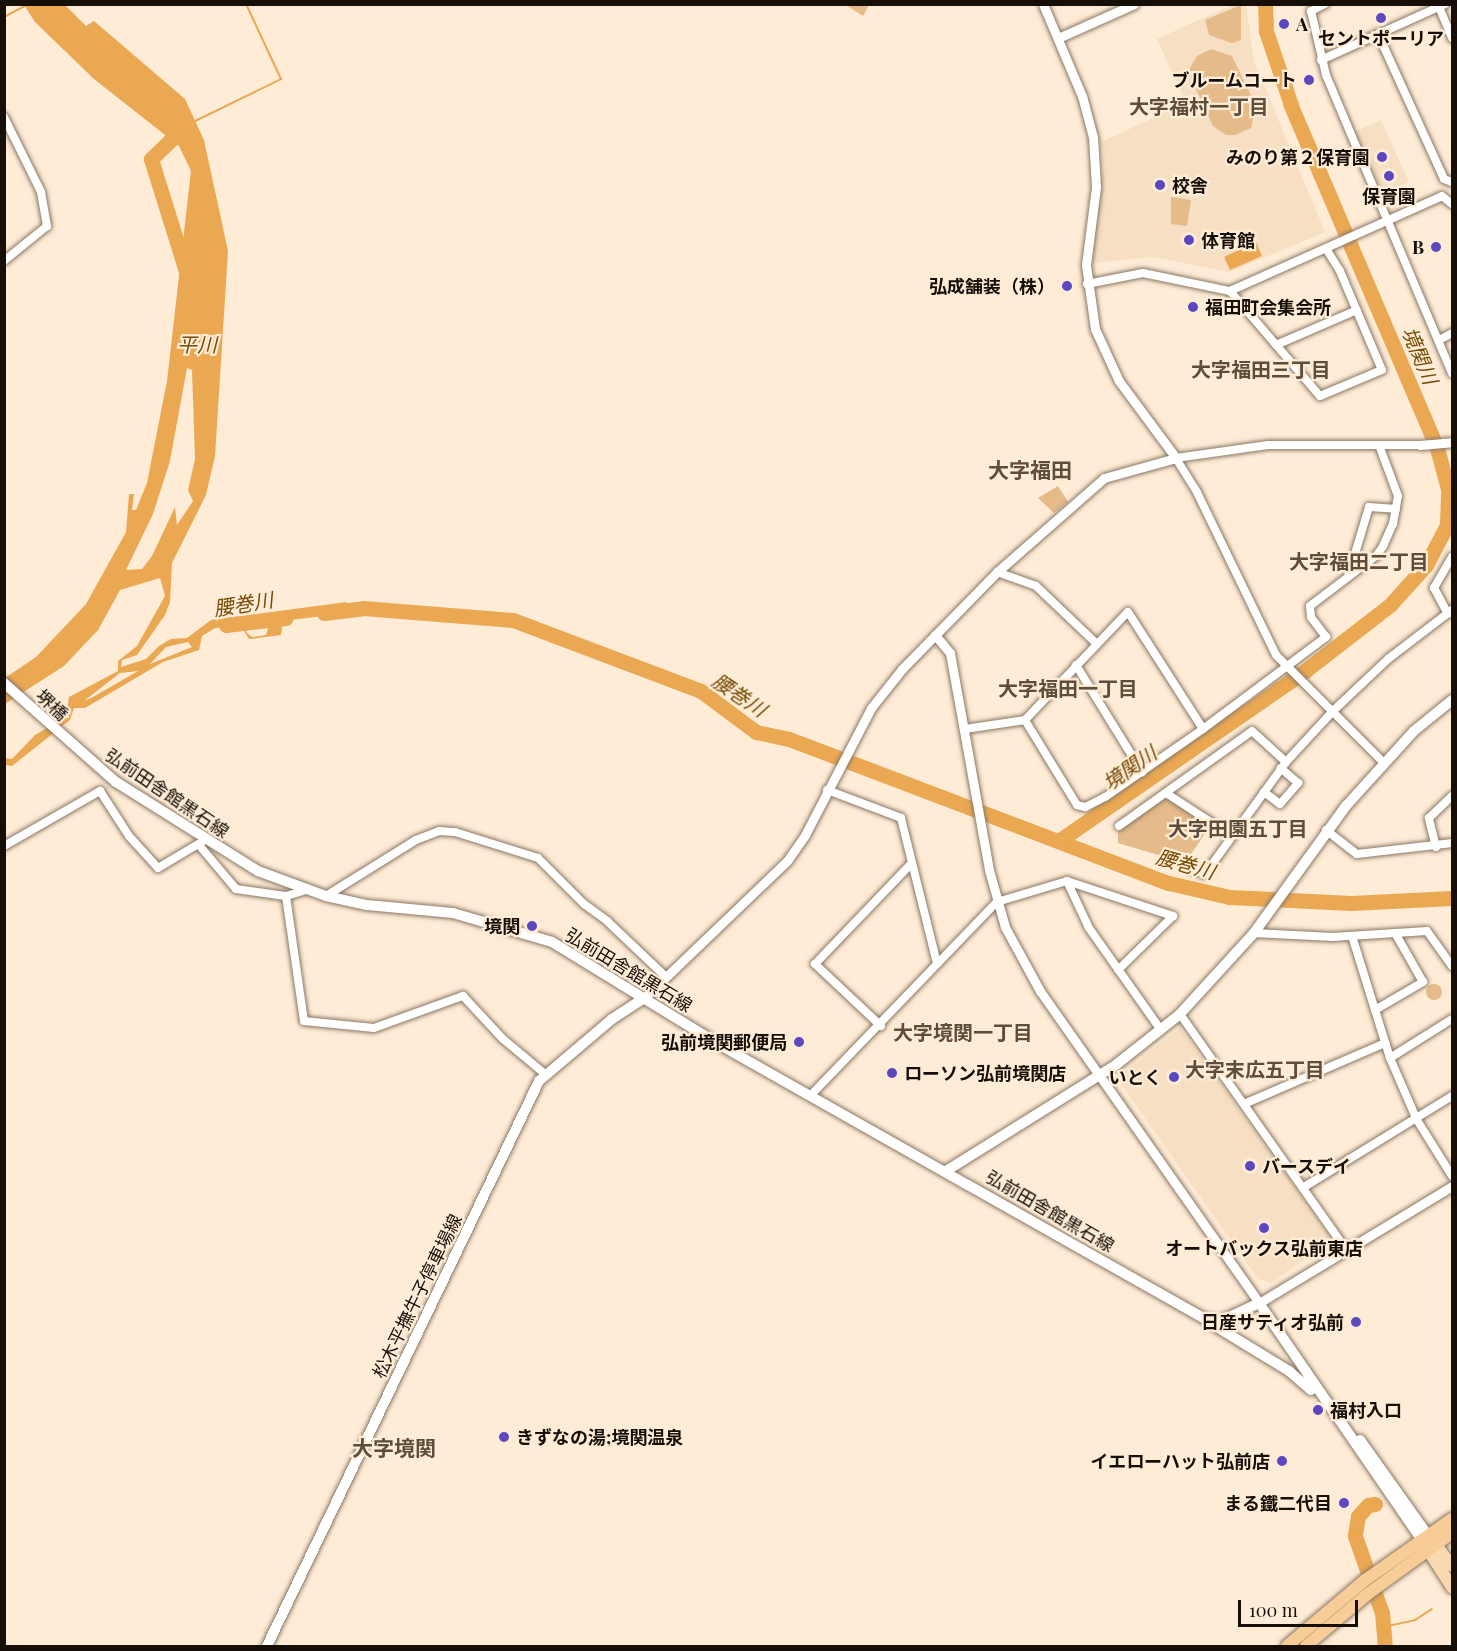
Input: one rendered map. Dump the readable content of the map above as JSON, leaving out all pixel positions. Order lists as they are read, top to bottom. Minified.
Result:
{"streets":{"main road":["堺橋","弘前田舎館黒石線","松木平撫牛子停車場線"]},"crossings":[["堺橋","弘前田舎館黒石線"],["弘前田舎館黒石線","松木平撫牛子停車場線"]],"districts":["大字福村一丁目","大字福田三丁目","大字福田","大字福田二丁目","大字福田一丁目","大字田園五丁目","大字境関一丁目","大字末広五丁目","大字境関"],"water":["平川","境関川","腰巻川"],"places":["セントポーリア","A","ブルームコート","みのり第２保育園","保育園","校舎","体育館","B","弘成舗装（株）","福田町会集会所","境関","弘前境関郵便局","ローソン弘前境関店","いとく","バースデイ","オートバックス弘前東店","日産サティオ弘前","福村入口","きずなの湯;境関温泉","イエローハット弘前店","まる鐵二代目"],"scale_bar":"100 m"}
